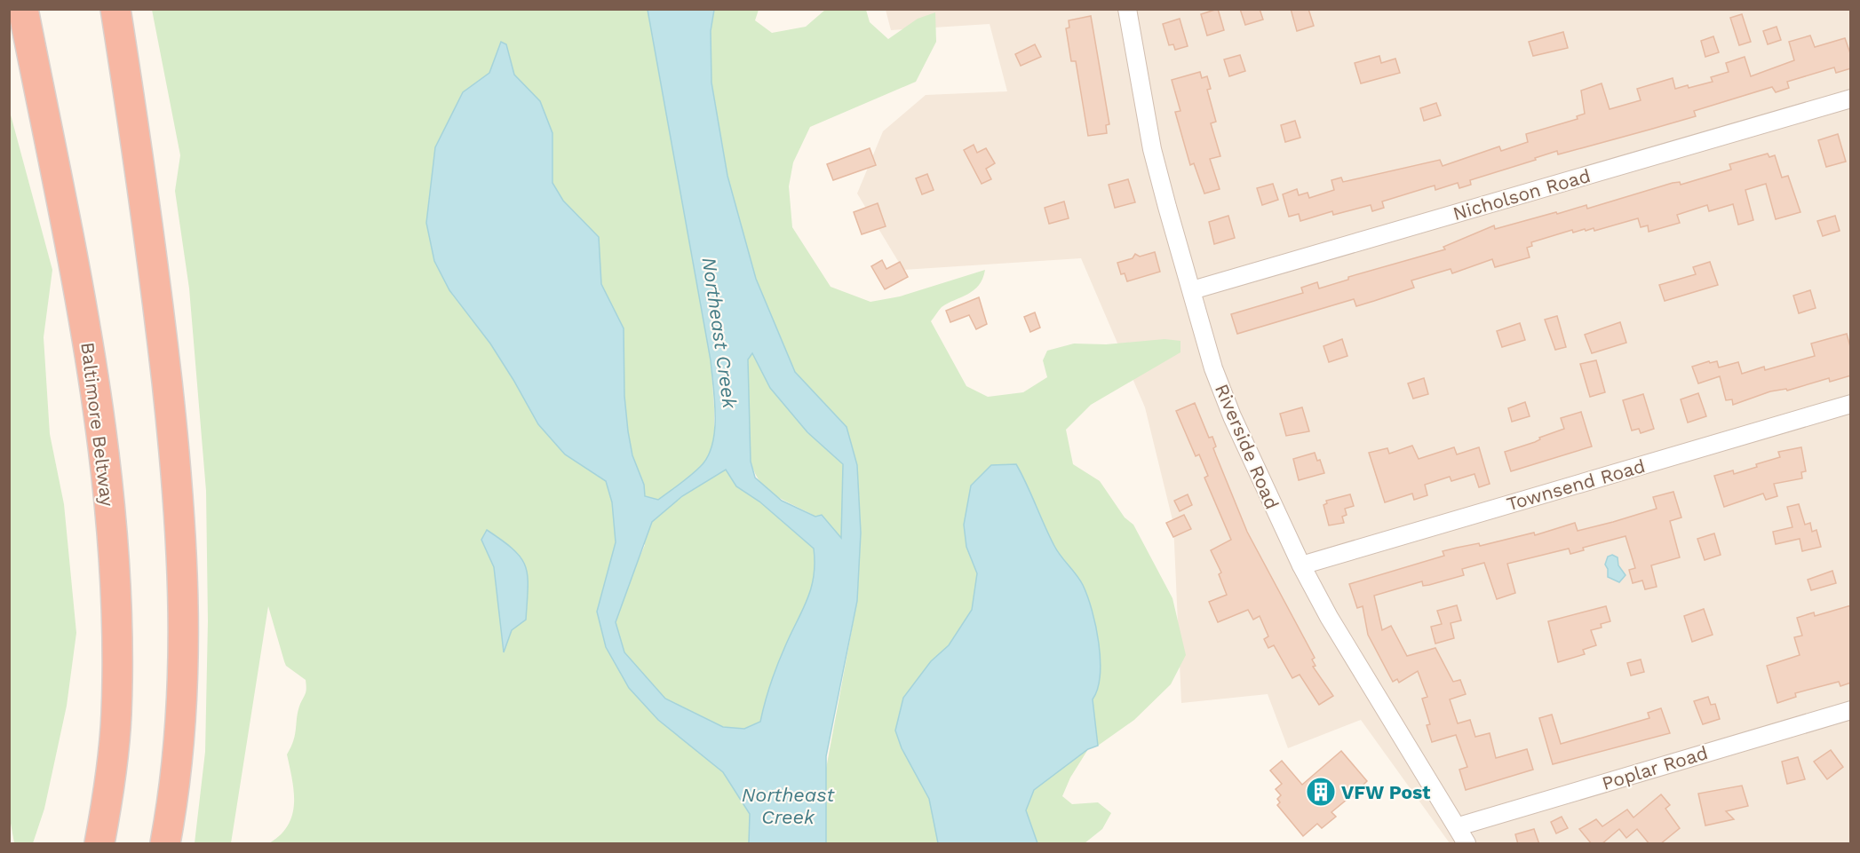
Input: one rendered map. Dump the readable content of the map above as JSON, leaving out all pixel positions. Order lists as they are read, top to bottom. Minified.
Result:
{"streets":{"highway":["Baltimore Beltway"],"street":["Nicholson Road","Riverside Road","Townsend Road","Poplar Road"]},"crossings":[["Nicholson Road","Riverside Road"],["Riverside Road","Townsend Road"],["Riverside Road","Poplar Road"]],"water":["Northeast Creek"],"places":{"building":["VFW Post"]}}
